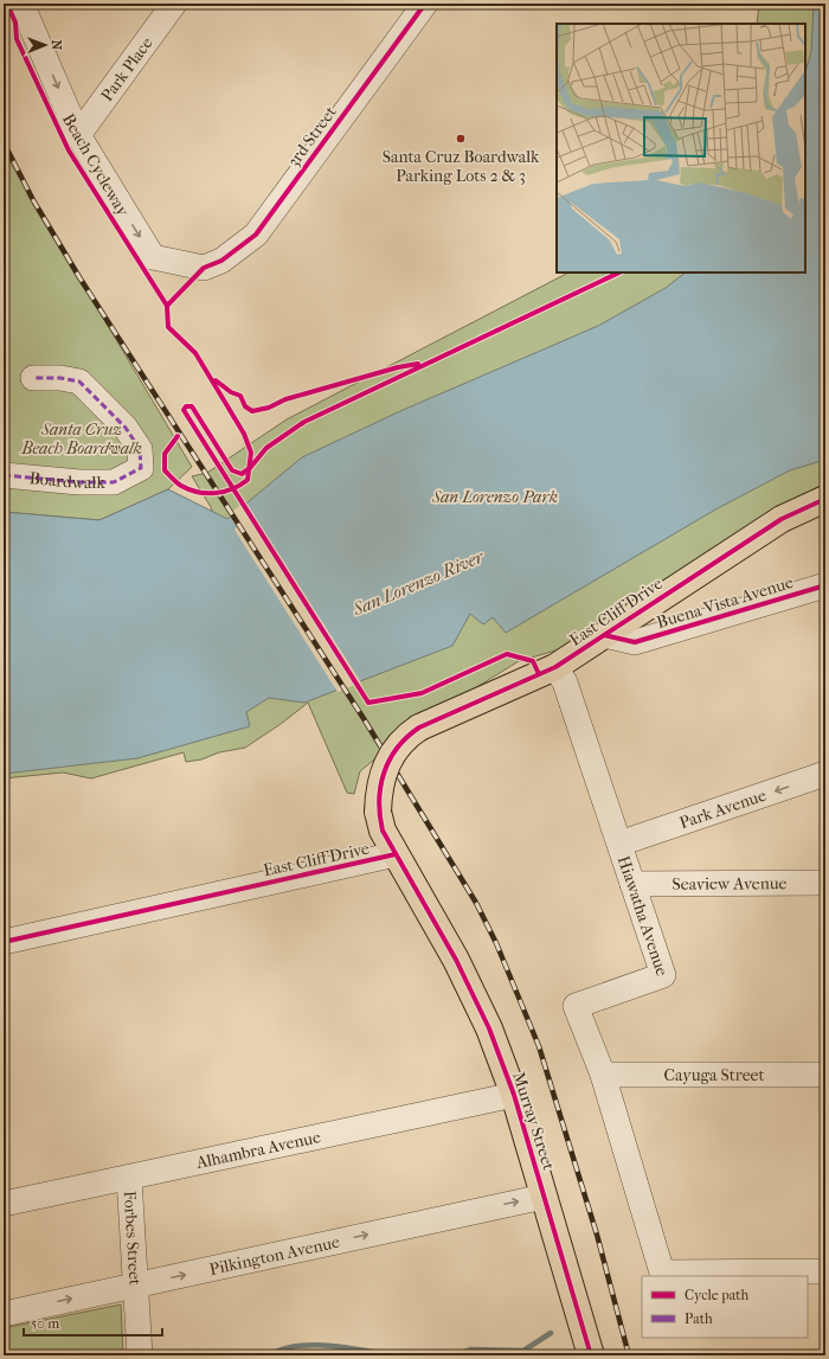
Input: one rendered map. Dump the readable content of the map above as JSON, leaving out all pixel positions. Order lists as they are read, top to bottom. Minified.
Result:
{"streets":{"main road":["East Cliff Drive","Murray Street"],"street":["Park Place","3rd Street","Boardwalk","Buena Vista Avenue","Park Avenue","Seaview Avenue","Hiawatha Avenue","Cayuga Street","Alhambra Avenue","Forbes Street","Pilkington Avenue"],"cycle path":["Beach Cycleway"]},"crossings":[["Park Place","3rd Street"],["Buena Vista Avenue","East Cliff Drive"],["East Cliff Drive","Hiawatha Avenue"],["East Cliff Drive","Murray Street"],["Park Avenue","Hiawatha Avenue"],["Seaview Avenue","Hiawatha Avenue"],["Hiawatha Avenue","Cayuga Street"],["Murray Street","Alhambra Avenue"],["Murray Street","Pilkington Avenue"],["Alhambra Avenue","Forbes Street"],["Forbes Street","Pilkington Avenue"]],"one_way":["Park Avenue","Pilkington Avenue"],"water":["San Lorenzo River"],"parks":["Santa Cruz Beach Boardwalk","San Lorenzo Park"],"places":["Santa Cruz Boardwalk Parking Lots 2 & 3"],"legend":["Cycle path","Path"],"scale_bar":"50 m","north":"right"}
